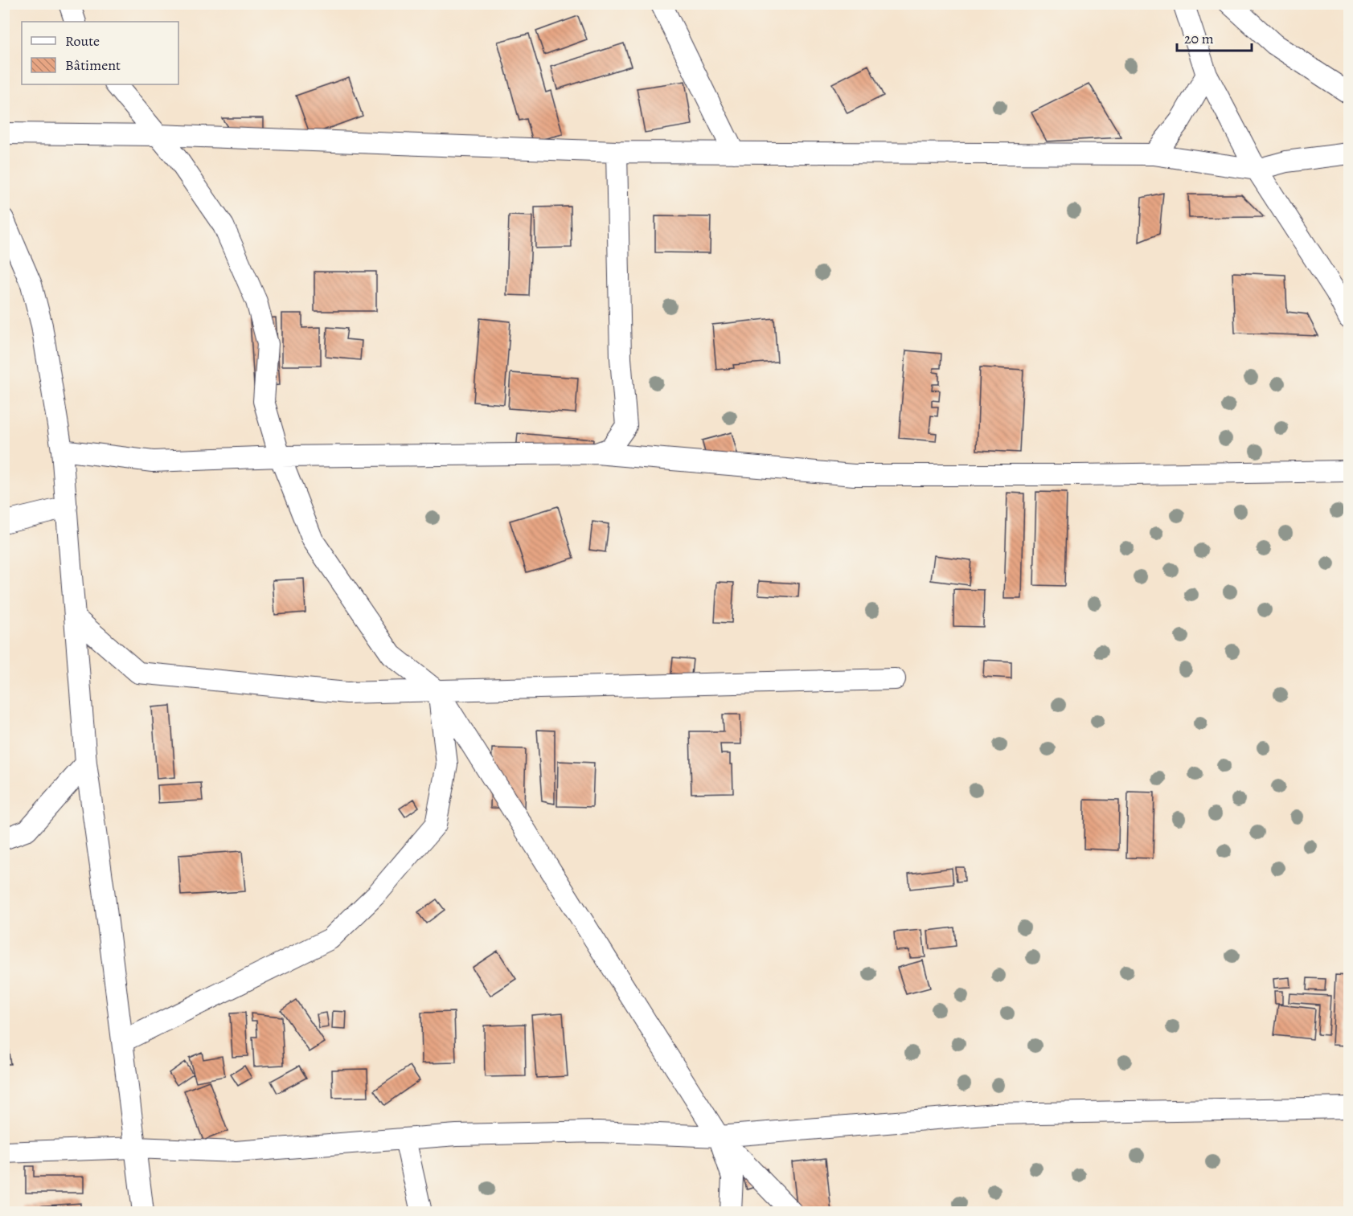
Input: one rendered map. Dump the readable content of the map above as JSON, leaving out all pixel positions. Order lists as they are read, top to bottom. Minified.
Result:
{"legend":["Route","Bâtiment"],"scale_bar":"20 m"}
